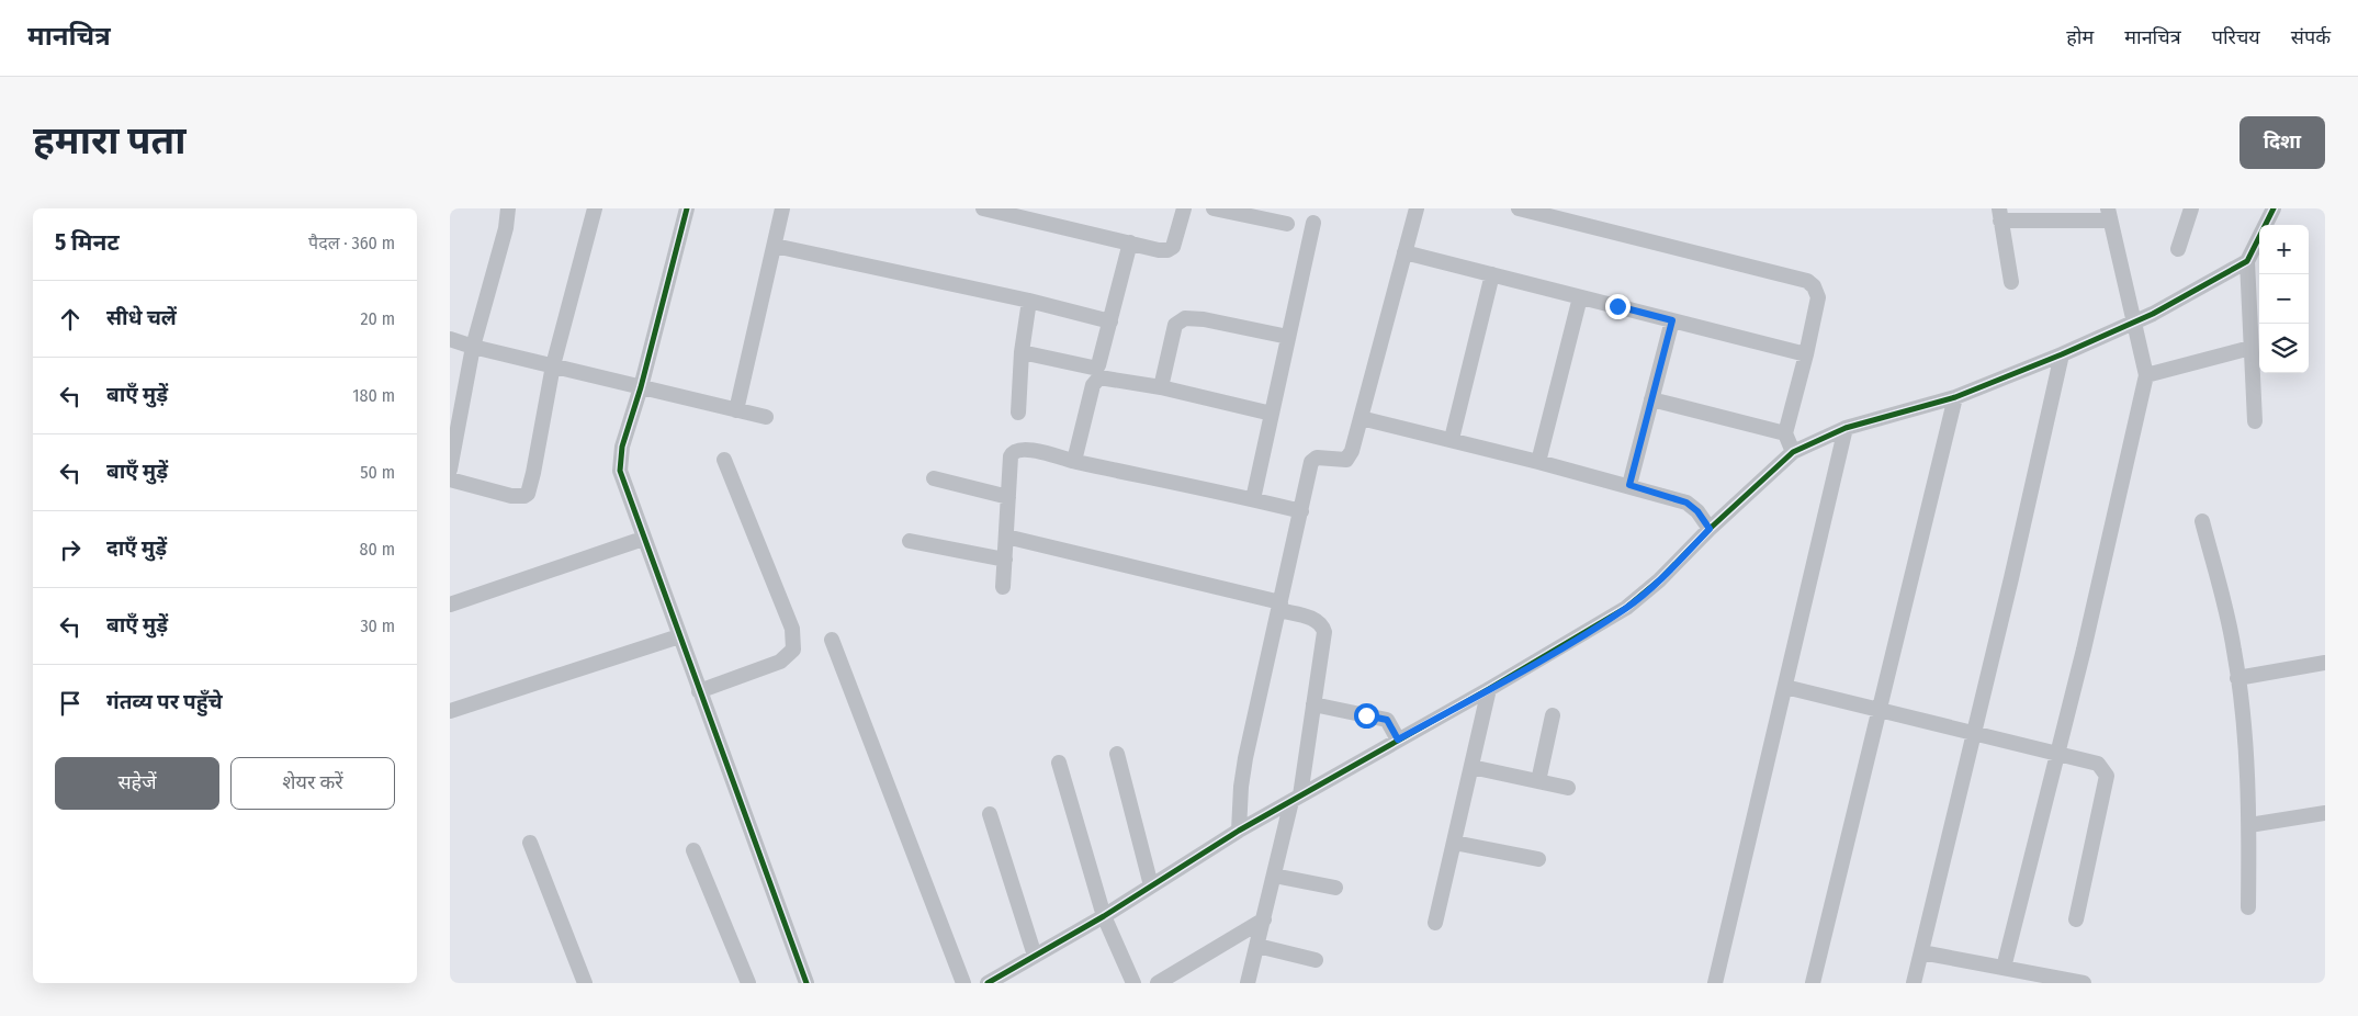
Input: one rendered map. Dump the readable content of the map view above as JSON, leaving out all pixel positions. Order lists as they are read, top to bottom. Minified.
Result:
{"page":{"header":"मानचित्र","nav":["होम","मानचित्र","परिचय","संपर्क"],"buttons":["दिशा",["सहेजें","शेयर करें"]],"title":"हमारा पता","heading":["5 मिनट","पैदल · 360 m"],"map_buttons":["+","−"],"list":[["सीधे चलें","20 m"],["बाएँ मुड़ें","180 m"],["बाएँ मुड़ें","50 m"],["दाएँ मुड़ें","80 m"],["बाएँ मुड़ें","30 m"],"गंतव्य पर पहुँचे"]}}
